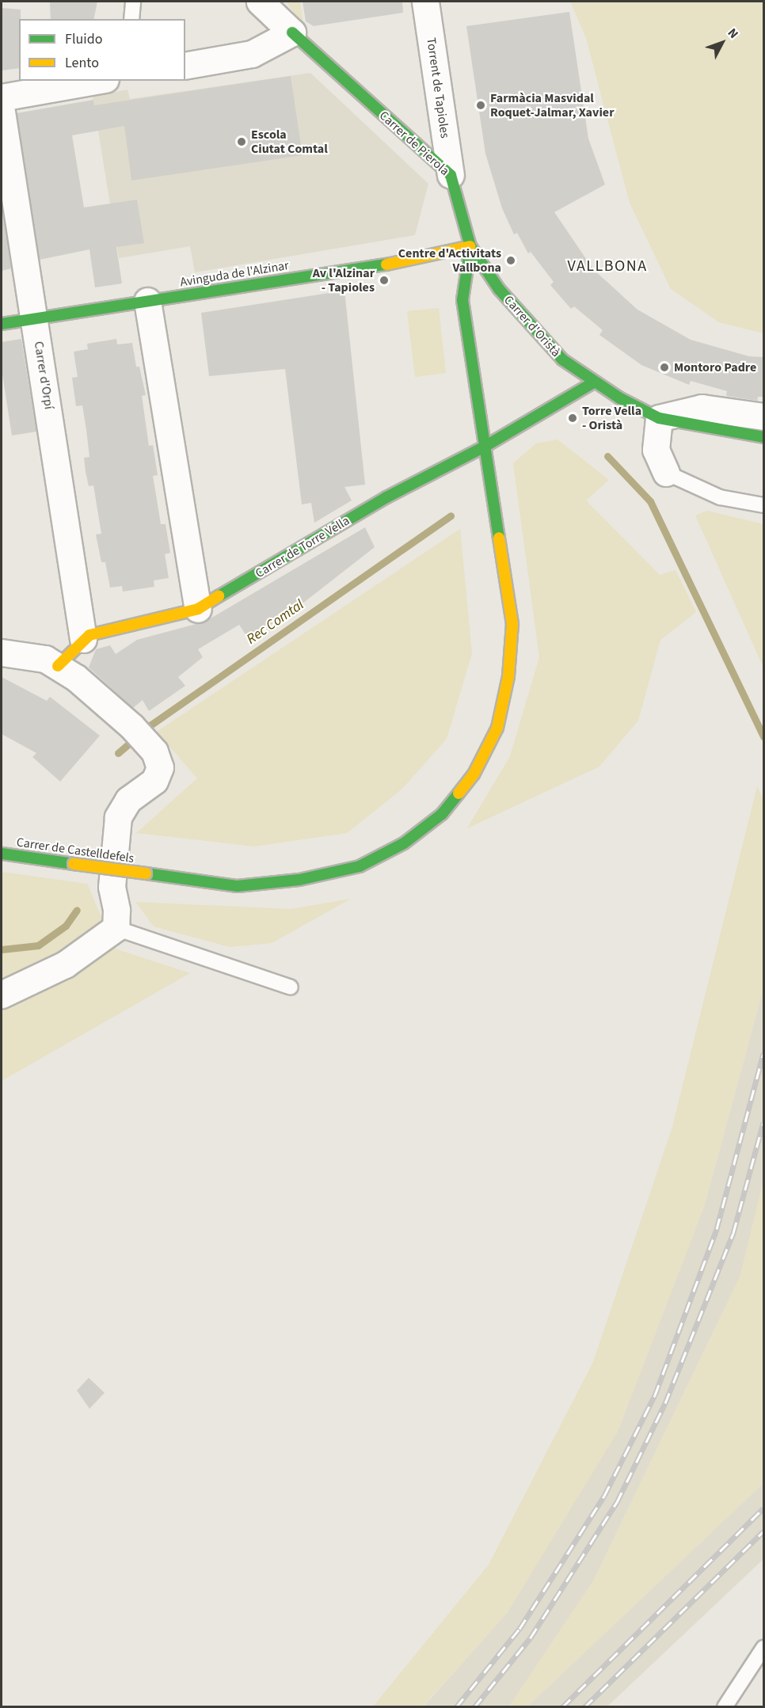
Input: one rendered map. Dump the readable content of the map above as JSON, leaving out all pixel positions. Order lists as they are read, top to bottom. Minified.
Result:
{"streets":{"street":["Torrent de Tapioles","Carrer de Pierola","Avinguda de l'Alzinar","Carrer d'Oristà","Carrer d'Orpí","Carrer de Torre Vella","Carrer de Castelldefels"]},"crossings":[["Torrent de Tapioles","Carrer de Pierola"],["Carrer de Pierola","Avinguda de l'Alzinar"],["Carrer de Pierola","Carrer d'Oristà"],["Carrer de Pierola","Carrer de Torre Vella"],["Carrer de Pierola","Carrer de Castelldefels"],["Avinguda de l'Alzinar","Carrer d'Oristà"],["Avinguda de l'Alzinar","Carrer d'Orpí"],["Carrer d'Oristà","Carrer de Torre Vella"],["Carrer d'Orpí","Carrer de Torre Vella"],["Carrer de Torre Vella","Carrer de Castelldefels"]],"districts":["VALLBONA"],"water":["Rec Comtal"],"places":["Farmàcia Masvidal Roquet-Jalmar, Xavier","Escola Ciutat Comtal","Centre d'Activitats Vallbona","Av l'Alzinar - Tapioles","Montoro Padre","Torre Vella - Oristà"],"legend":["Fluido","Lento"],"north":"top right"}
